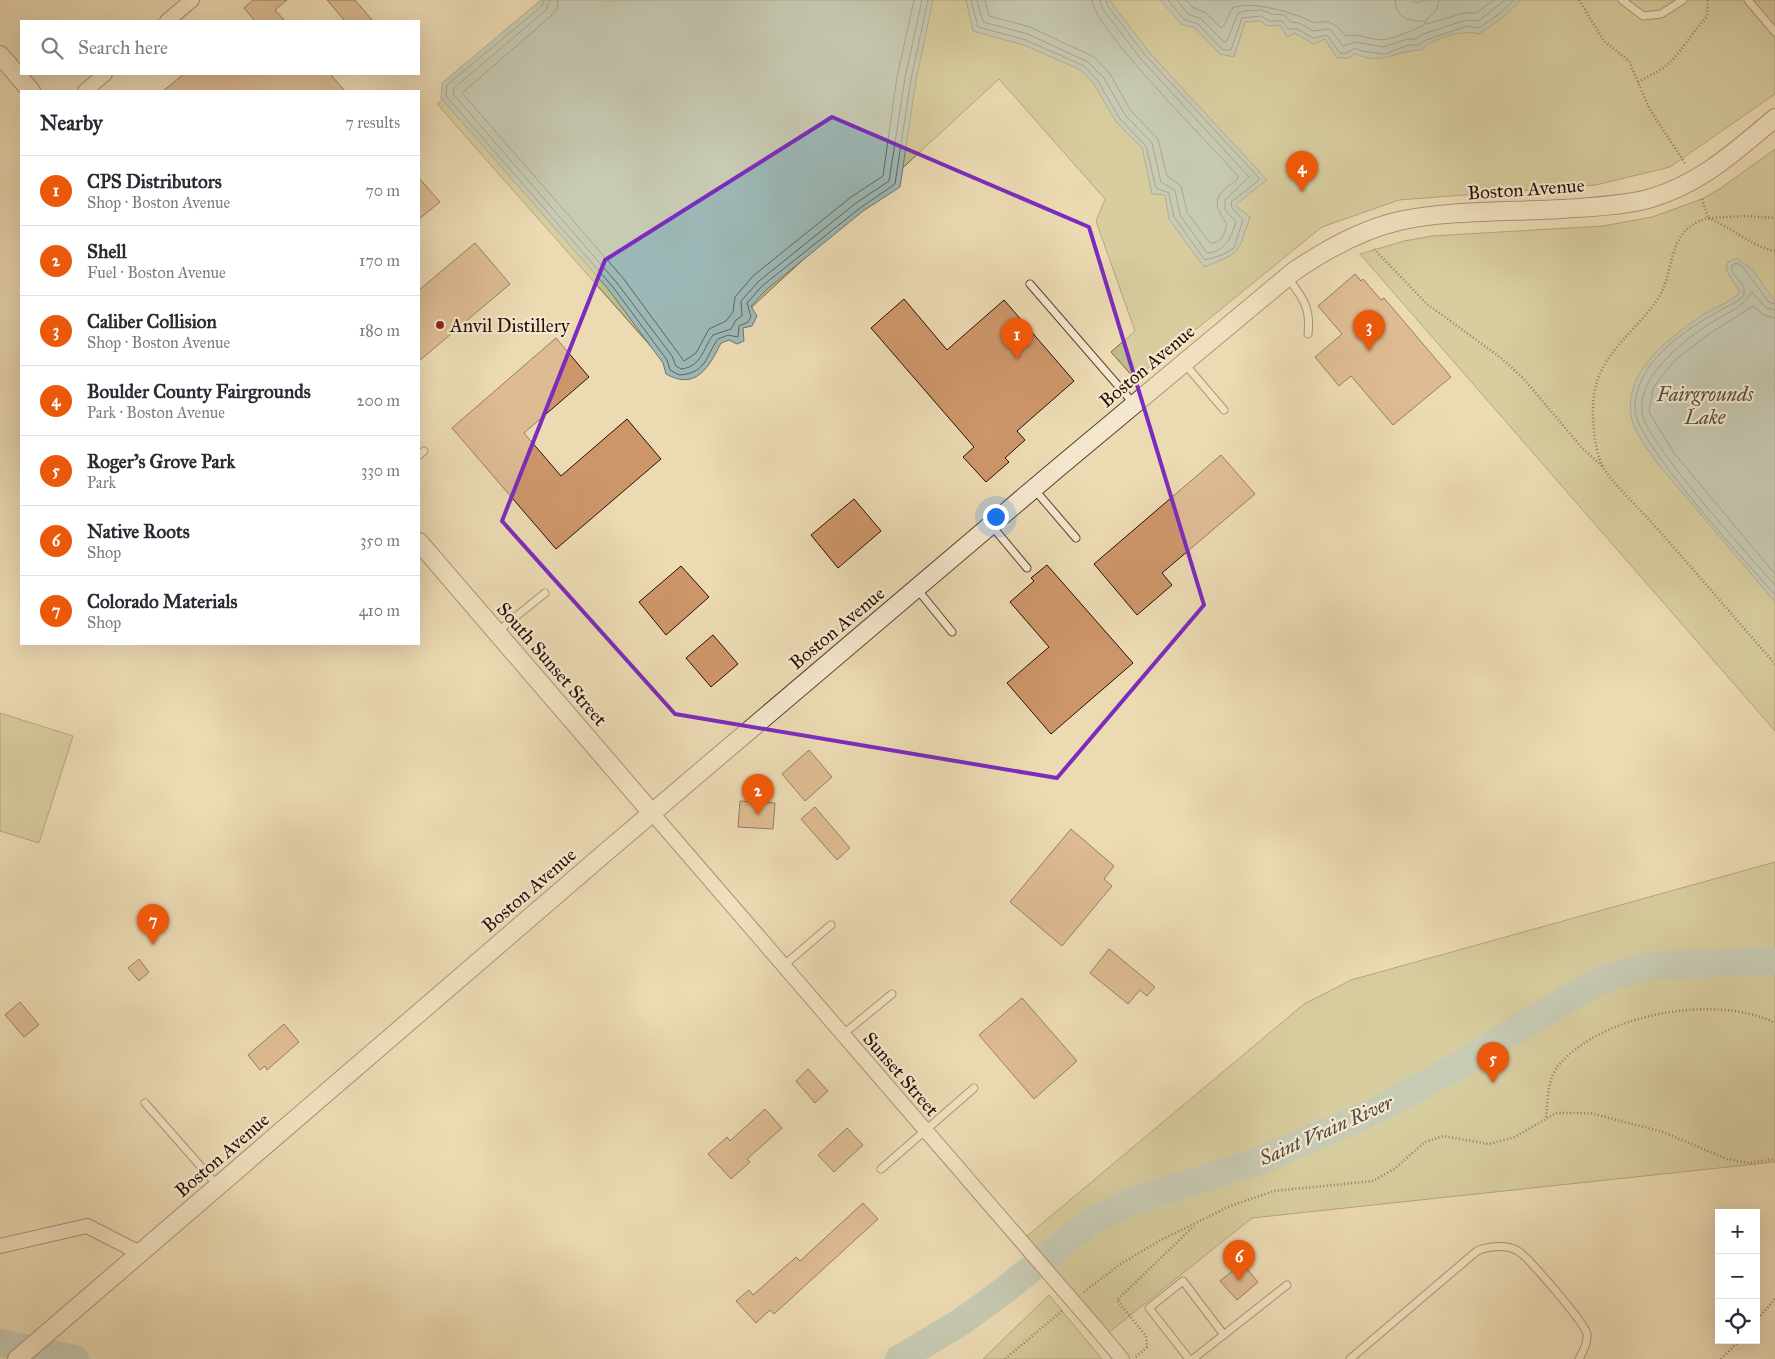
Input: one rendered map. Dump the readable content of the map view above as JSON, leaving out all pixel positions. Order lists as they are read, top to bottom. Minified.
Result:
{"streets":{"street":["Boston Avenue","South Sunset Street","Sunset Street"]},"crossings":[["Boston Avenue","South Sunset Street"],["Boston Avenue","Sunset Street"],["South Sunset Street","Sunset Street"]],"water":["Fairgrounds Lake","Saint Vrain River"],"places":["Anvil Distillery"],"page":{"search":"Search here","heading":["Nearby","7 results"],"pins":["4","3","1","2","7","5","6"],"list":[{"mark":"1","name":"CPS Distributors","note":"Shop · Boston Avenue","value":"70 m"},{"mark":"2","name":"Shell","note":"Fuel · Boston Avenue","value":"170 m"},{"mark":"3","name":"Caliber Collision","note":"Shop · Boston Avenue","value":"180 m"},{"mark":"4","name":"Boulder County Fairgrounds","note":"Park · Boston Avenue","value":"200 m"},{"mark":"5","name":"Roger's Grove Park","note":"Park","value":"330 m"},{"mark":"6","name":"Native Roots","note":"Shop","value":"350 m"},{"mark":"7","name":"Colorado Materials","note":"Shop","value":"410 m"}],"map_buttons":["+","−"]}}
